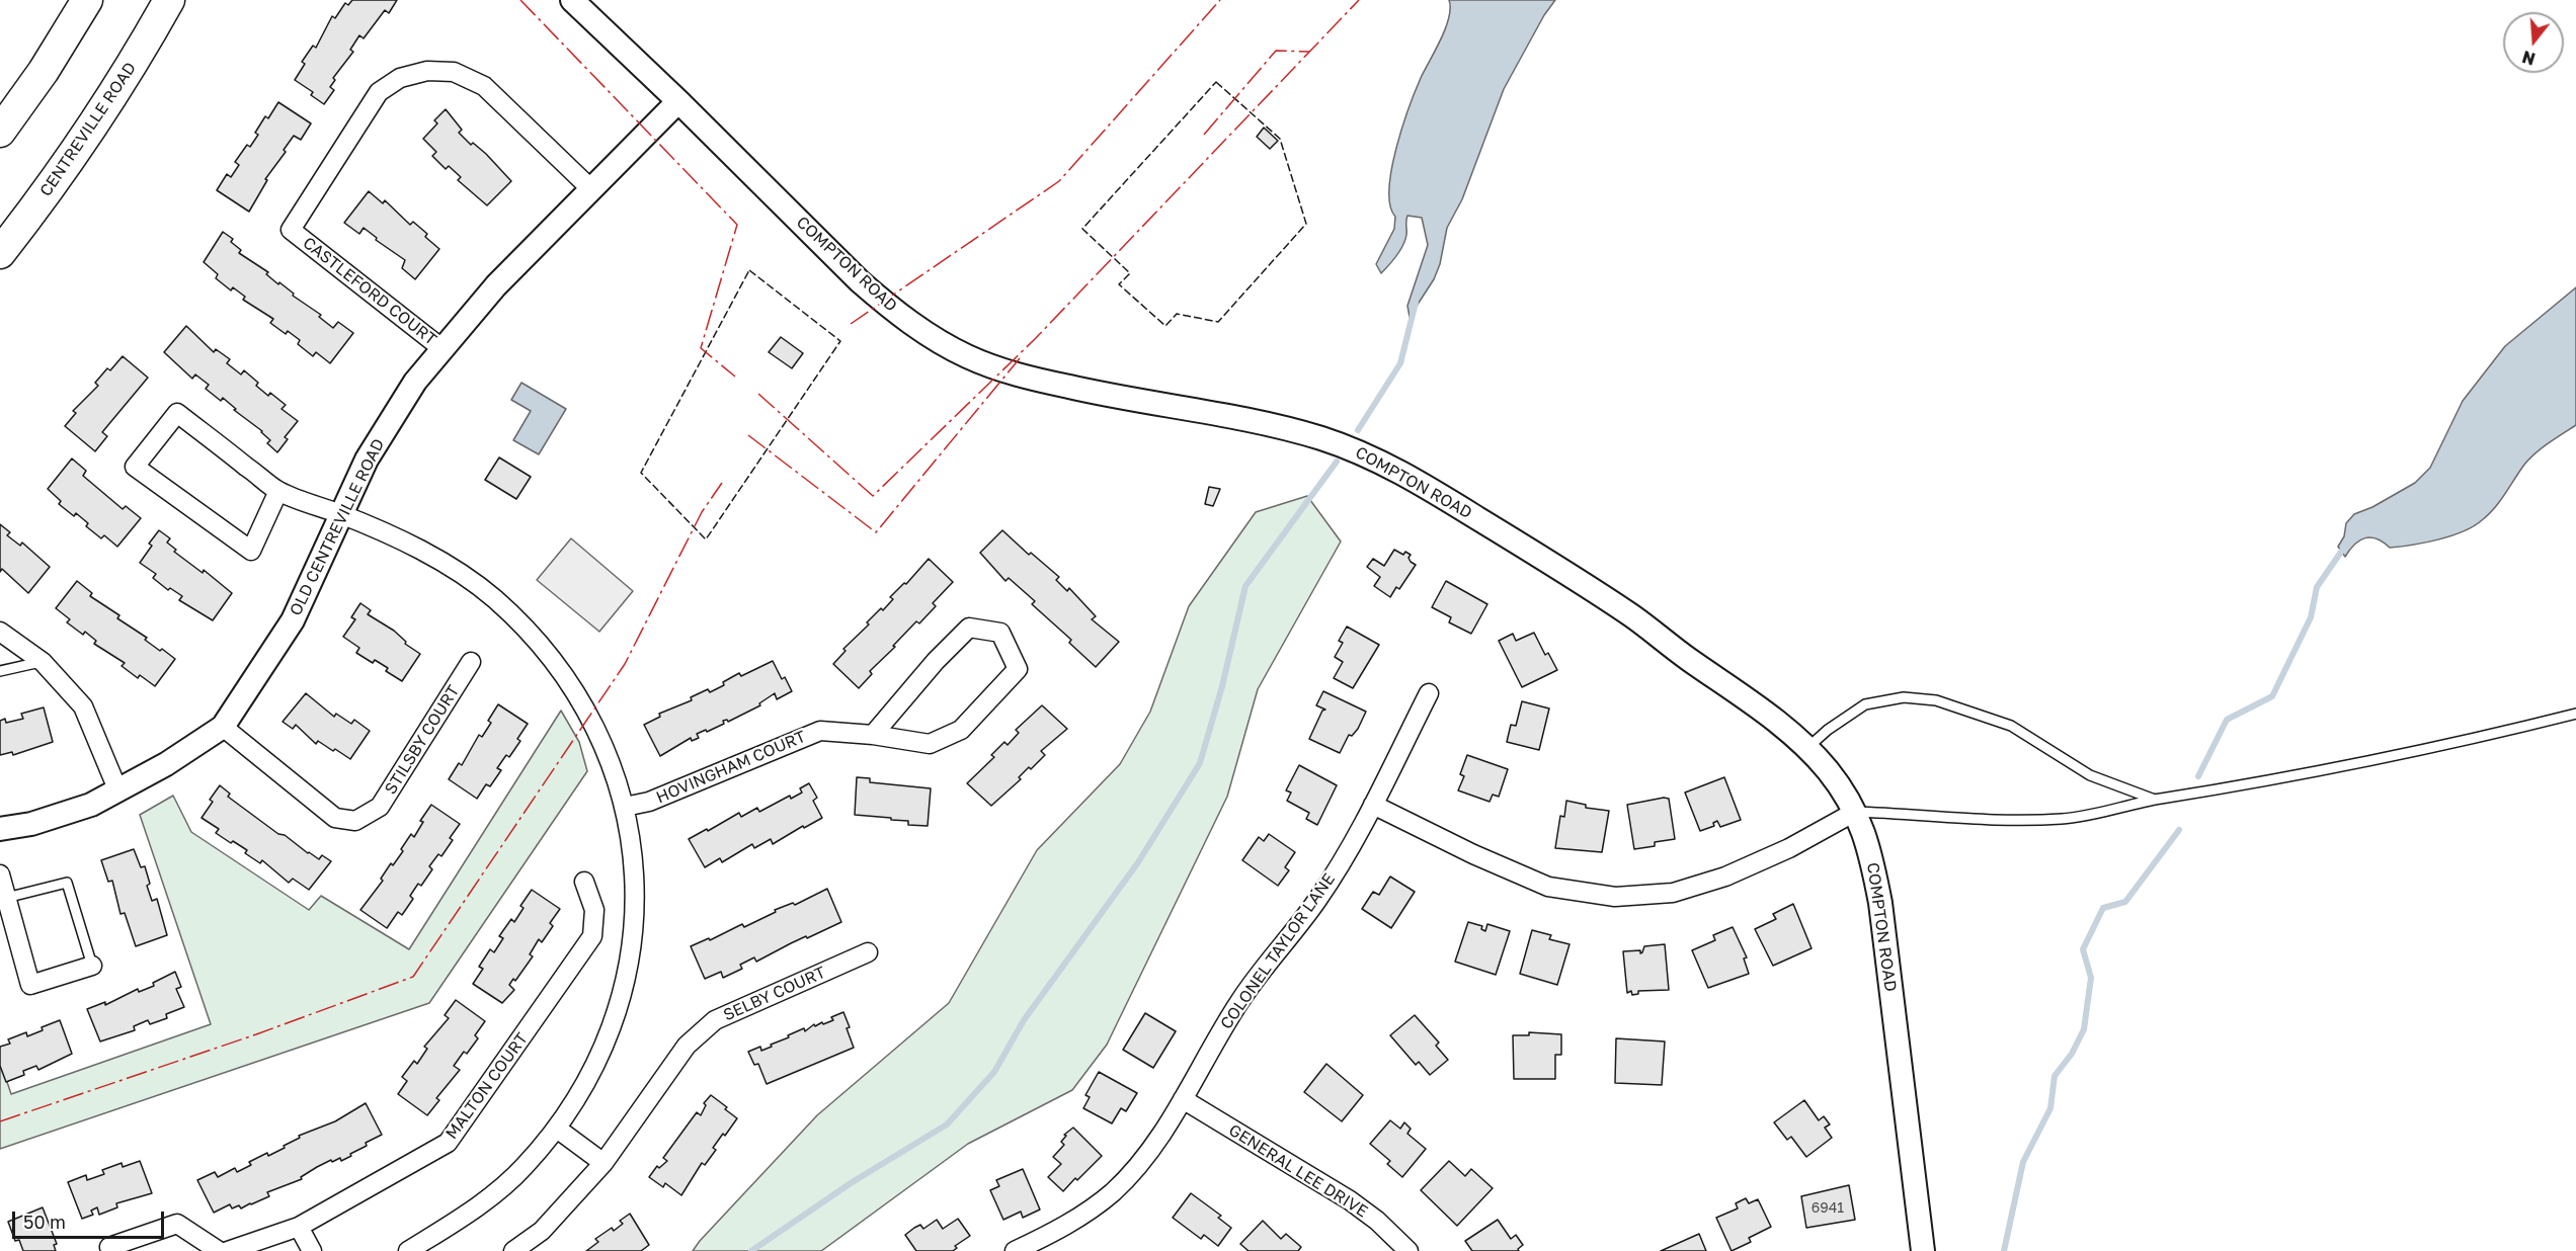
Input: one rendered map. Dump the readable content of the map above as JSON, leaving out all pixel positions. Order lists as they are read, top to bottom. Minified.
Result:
{"streets":{"highway":["CENTREVILLE ROAD"],"street":["COMPTON ROAD","CASTLEFORD COURT","OLD CENTREVILLE ROAD","STILSBY COURT","HOVINGHAM COURT","COLONEL TAYLOR LANE","SELBY COURT","MALTON COURT","GENERAL LEE DRIVE"]},"crossings":[["COMPTON ROAD","OLD CENTREVILLE ROAD"],["CASTLEFORD COURT","OLD CENTREVILLE ROAD"],["OLD CENTREVILLE ROAD","STILSBY COURT"],["COLONEL TAYLOR LANE","GENERAL LEE DRIVE"]],"house_numbers":["6941"],"scale_bar":"50 m","north":"bottom"}
